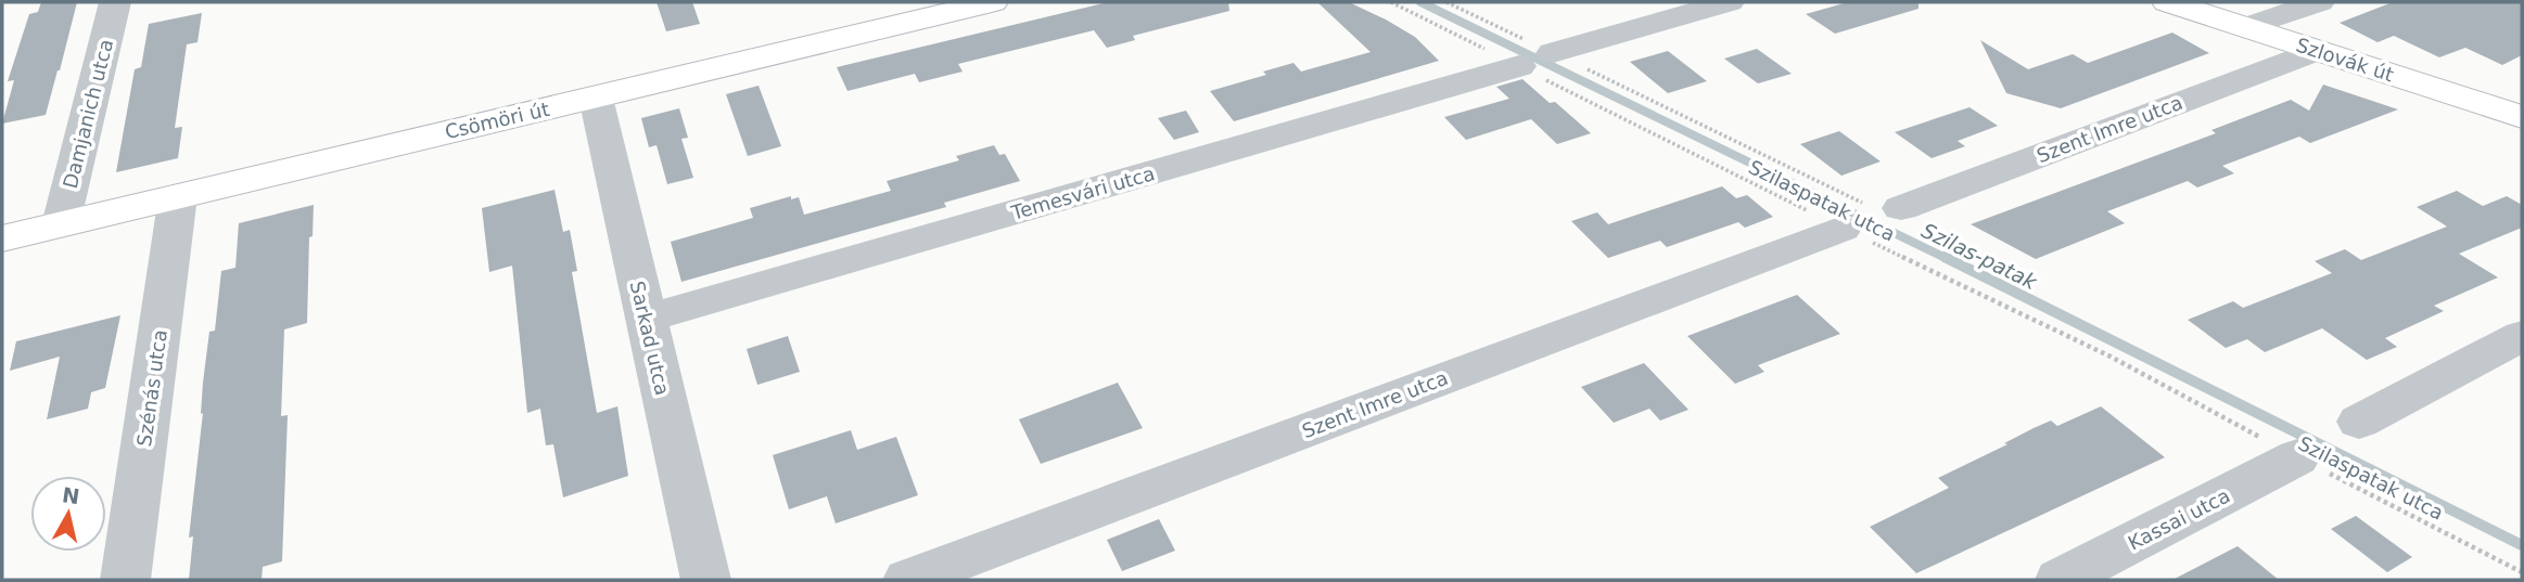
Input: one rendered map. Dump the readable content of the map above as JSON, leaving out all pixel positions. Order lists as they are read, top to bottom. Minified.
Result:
{"streets":{"main road":["Szlovák út","Csömöri út"],"street":["Damjanich utca","Szent Imre utca","Temesvári utca","Sarkad utca","Szénás utca","Kassai utca"],"path":["Szilaspatak utca"]},"crossings":[["Szlovák út","Szent Imre utca"],["Damjanich utca","Csömöri út"],["Csömöri út","Sarkad utca"],["Csömöri út","Szénás utca"],["Szent Imre utca","Szilaspatak utca"],["Temesvári utca","Szilaspatak utca"],["Temesvári utca","Sarkad utca"],["Szilaspatak utca","Kassai utca"]],"water":["Szilas-patak"],"north":"top"}
